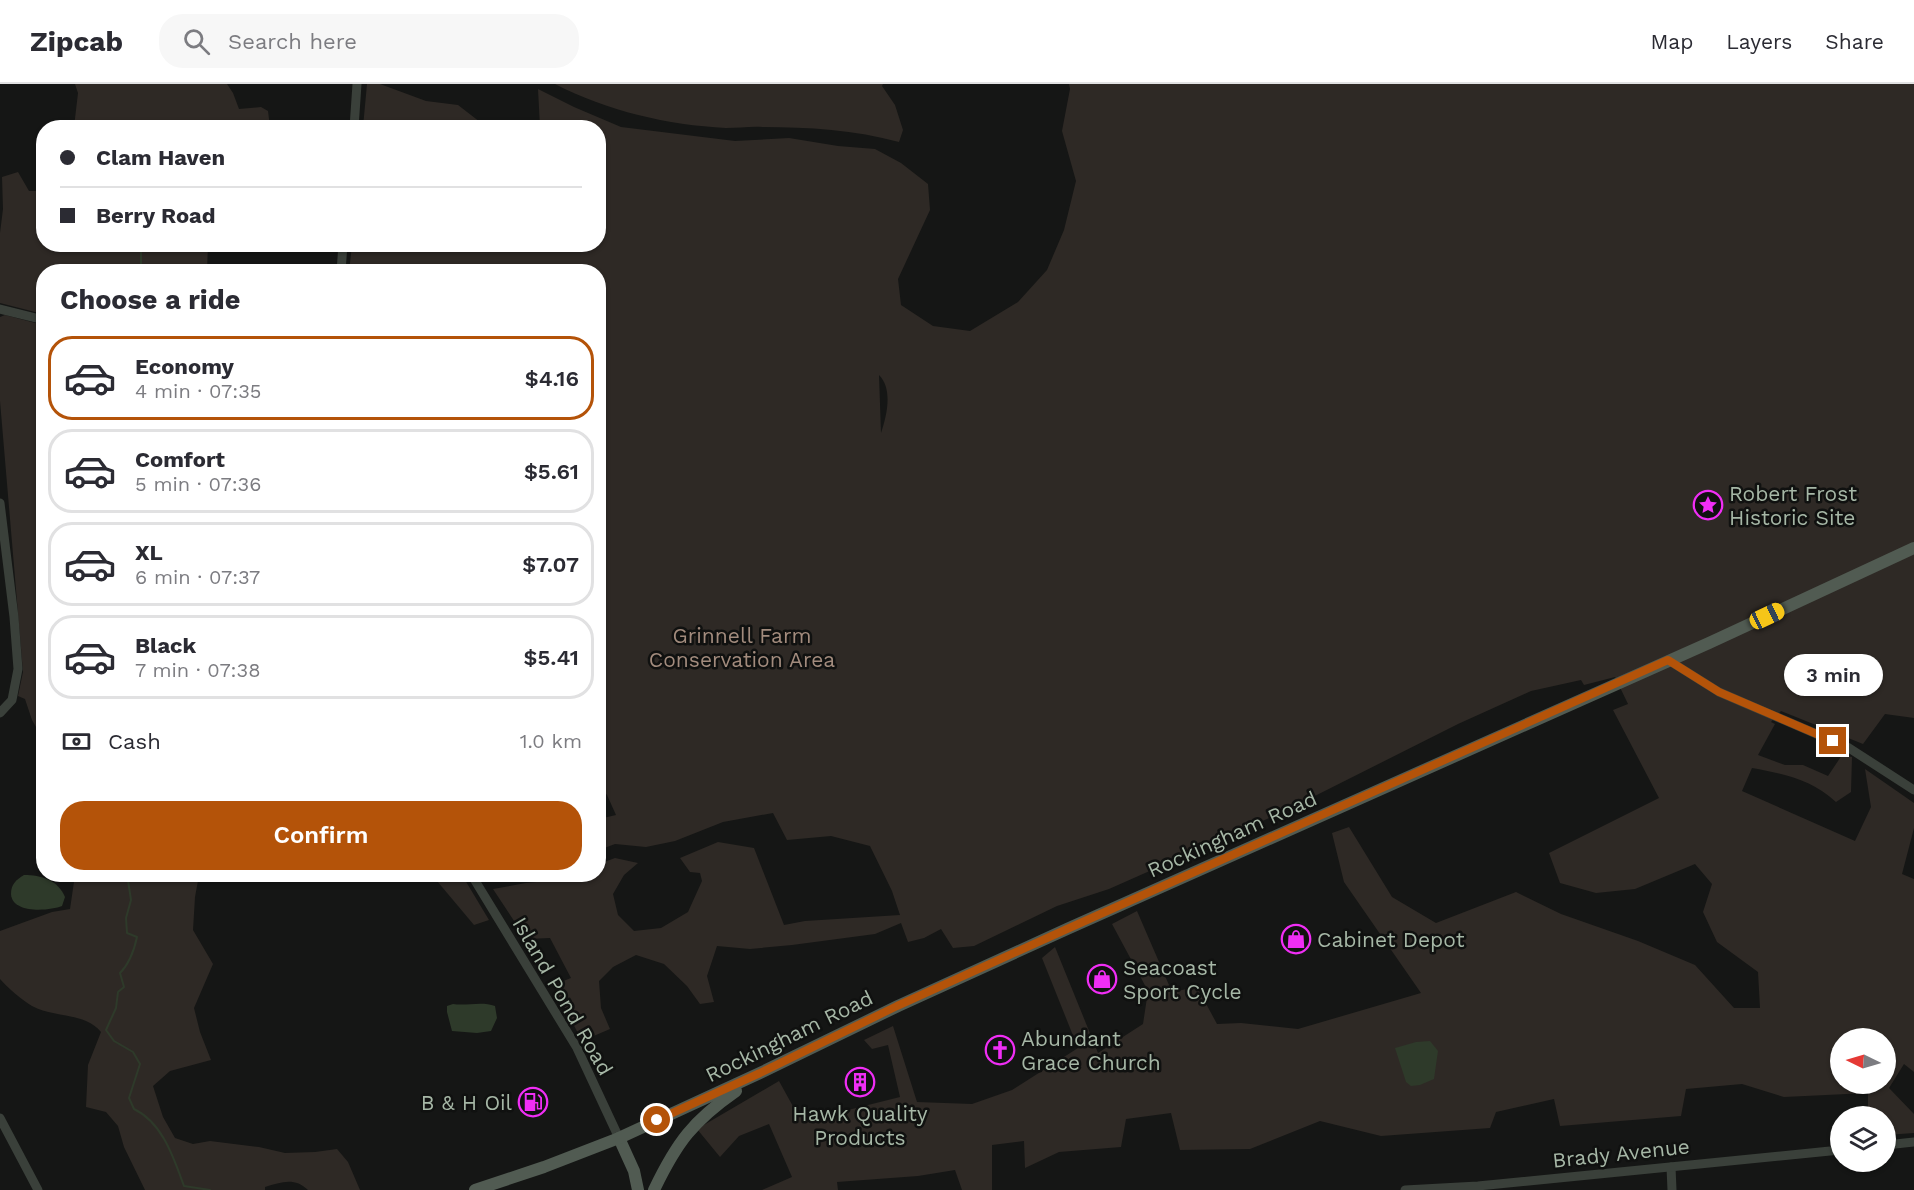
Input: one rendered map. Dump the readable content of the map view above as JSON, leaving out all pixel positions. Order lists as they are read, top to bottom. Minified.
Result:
{"streets":{"main road":["Rockingham Road"],"street":["Island Pond Road","Brady Avenue"]},"crossings":[["Rockingham Road","Island Pond Road"]],"parks":["Grinnell Farm Conservation Area"],"places":{"place":["Robert Frost Historic Site"],"shop":["Cabinet Depot","Seacoast Sport Cycle"],"church":["Abundant Grace Church"],"building":["Hawk Quality Products"],"fuel station":["B & H Oil"]},"north":"left","page":{"header":"Zipcab","search":"Search here","nav":["Map","Layers","Share"],"banner":["Clam Haven","Berry Road"],"heading":"Choose a ride","list":[{"name":"Economy","note":"4 min · 07:35","value":"$4.16"},{"name":"Comfort","note":"5 min · 07:36","value":"$5.61"},{"name":"XL","note":"6 min · 07:37","value":"$7.07"},{"name":"Black","note":"7 min · 07:38","value":"$5.41"}],"bubble":"3 min","pay":["Cash","1.0 km"],"buttons":"Confirm"}}
